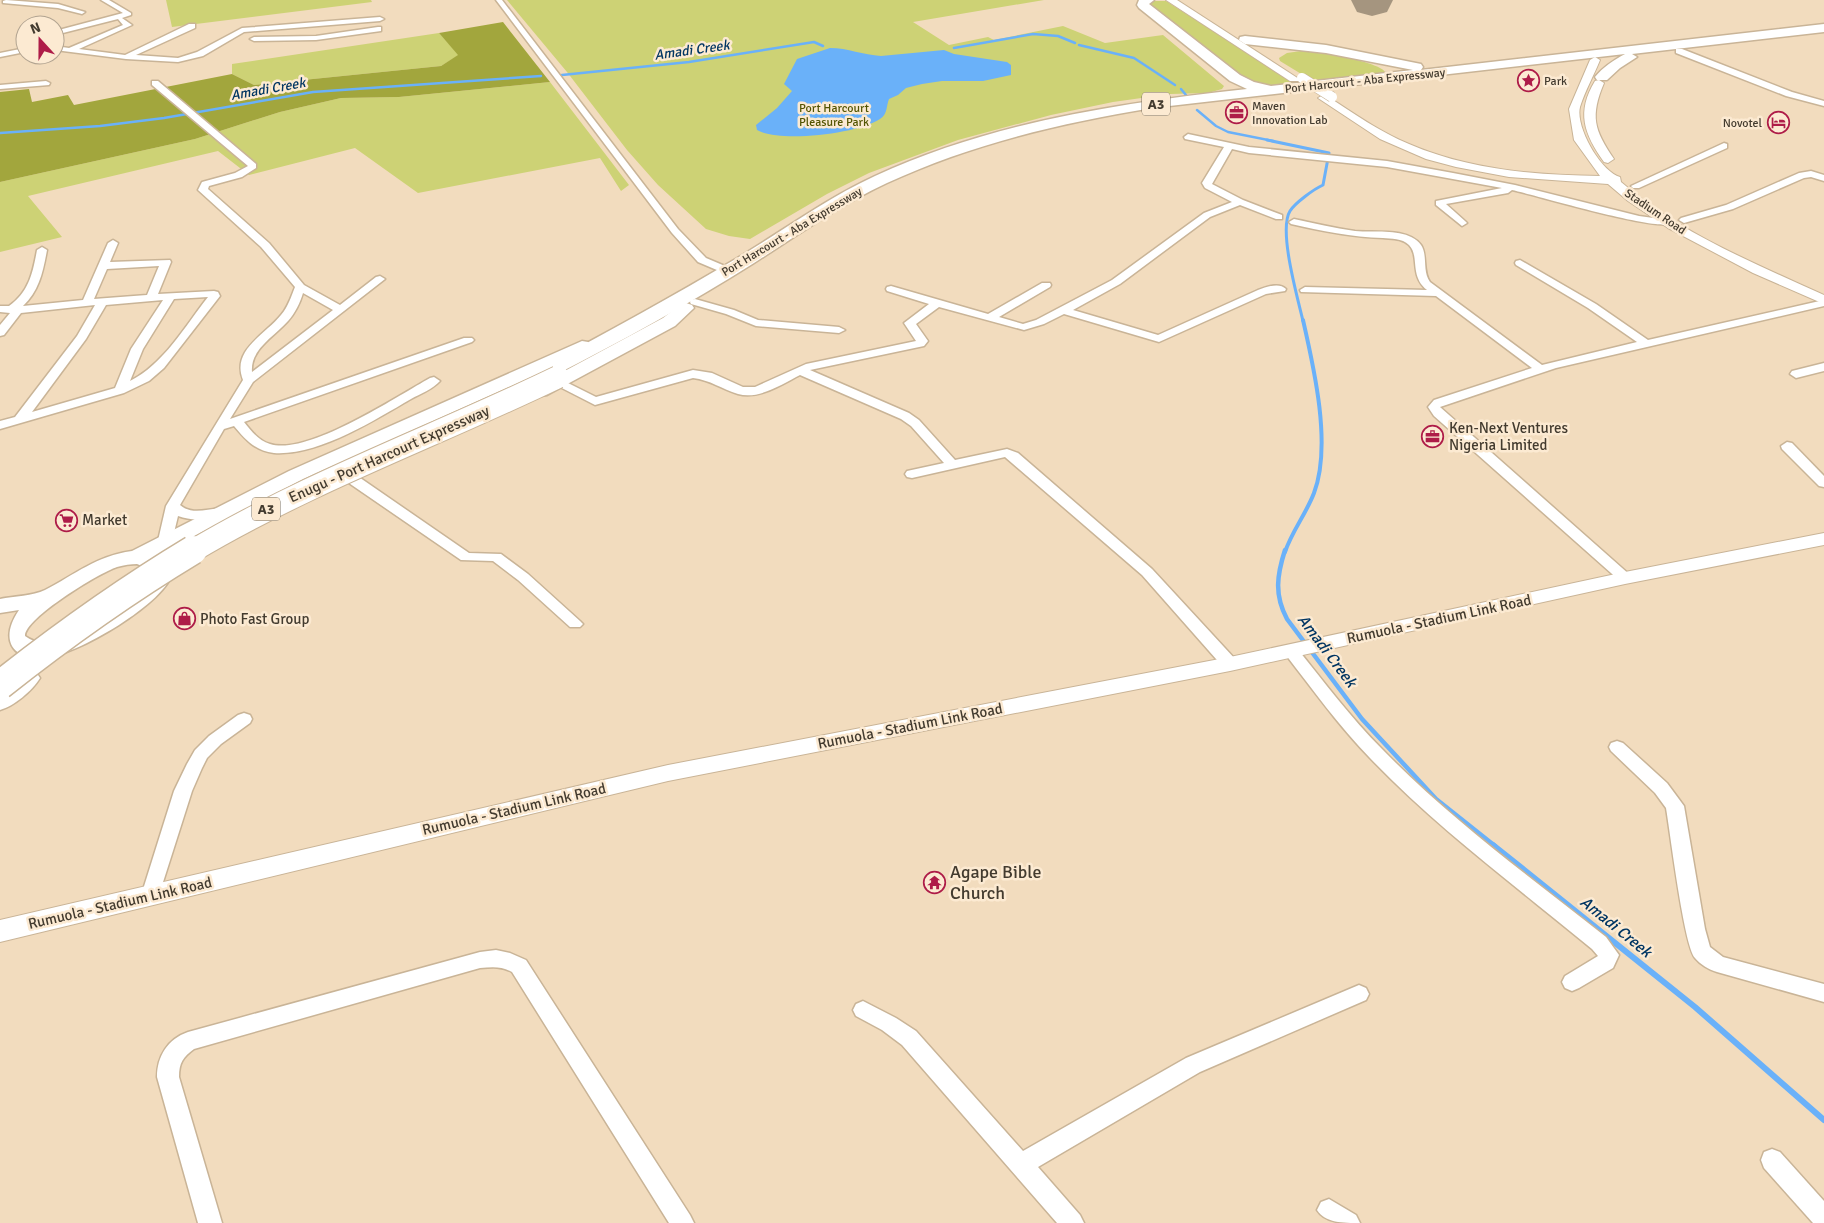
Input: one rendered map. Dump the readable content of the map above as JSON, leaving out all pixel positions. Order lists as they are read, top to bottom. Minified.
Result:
{"streets":{"highway":["Port Harcourt - Aba Expressway","A3","Enugu - Port Harcourt Expressway"],"main road":["Stadium Road","Rumuola - Stadium Link Road"]},"crossings":[["Port Harcourt - Aba Expressway","Stadium Road"],["Port Harcourt - Aba Expressway","Enugu - Port Harcourt Expressway"]],"water":["Amadi Creek"],"parks":["Port Harcourt Pleasure Park"],"places":{"place":["Park"],"office":["Maven Innovation Lab","Ken-Next Ventures Nigeria Limited"],"hotel":["Novotel"],"supermarket":["Market"],"shop":["Photo Fast Group"],"temple":["Agape Bible Church"]},"north":"top"}
